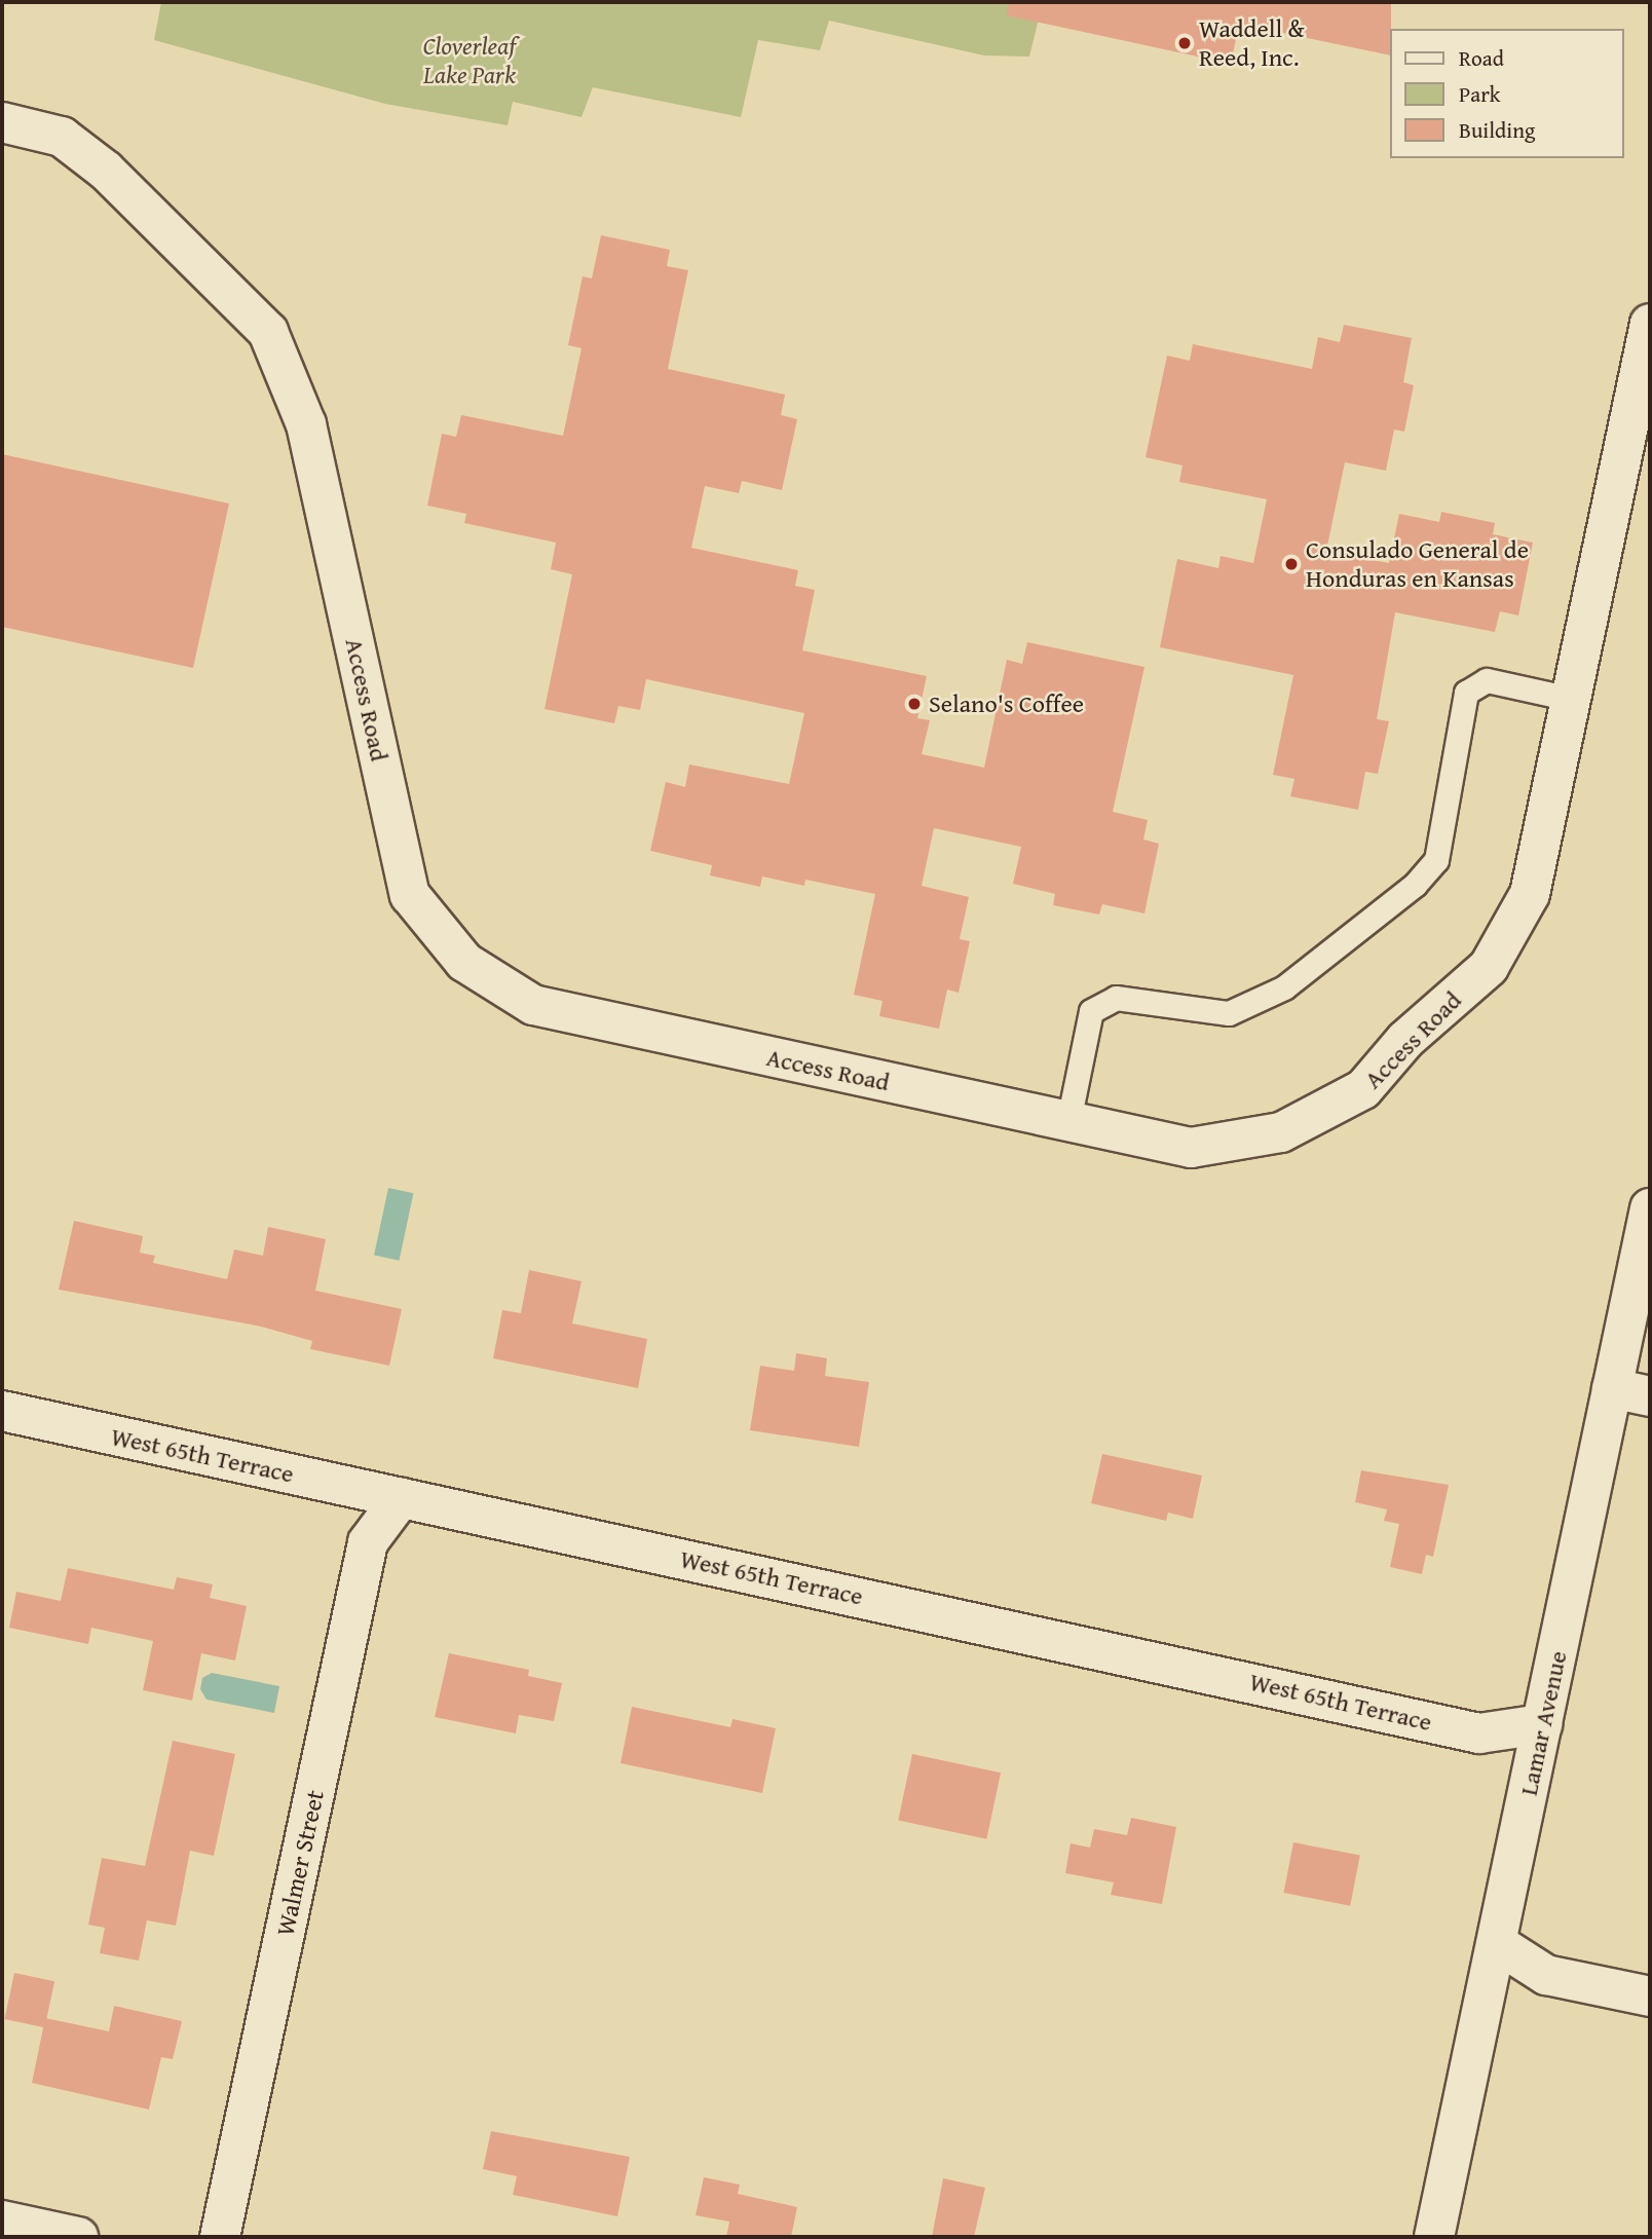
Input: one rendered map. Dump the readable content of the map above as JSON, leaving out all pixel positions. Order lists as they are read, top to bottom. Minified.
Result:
{"streets":{"street":["Access Road","West 65th Terrace","Lamar Avenue","Walmer Street"]},"crossings":[["West 65th Terrace","Lamar Avenue"],["West 65th Terrace","Walmer Street"]],"parks":["Cloverleaf Lake Park"],"places":["Waddell & Reed, Inc.","Consulado General de Honduras en Kansas","Selano's Coffee"],"legend":["Road","Park","Building"]}
